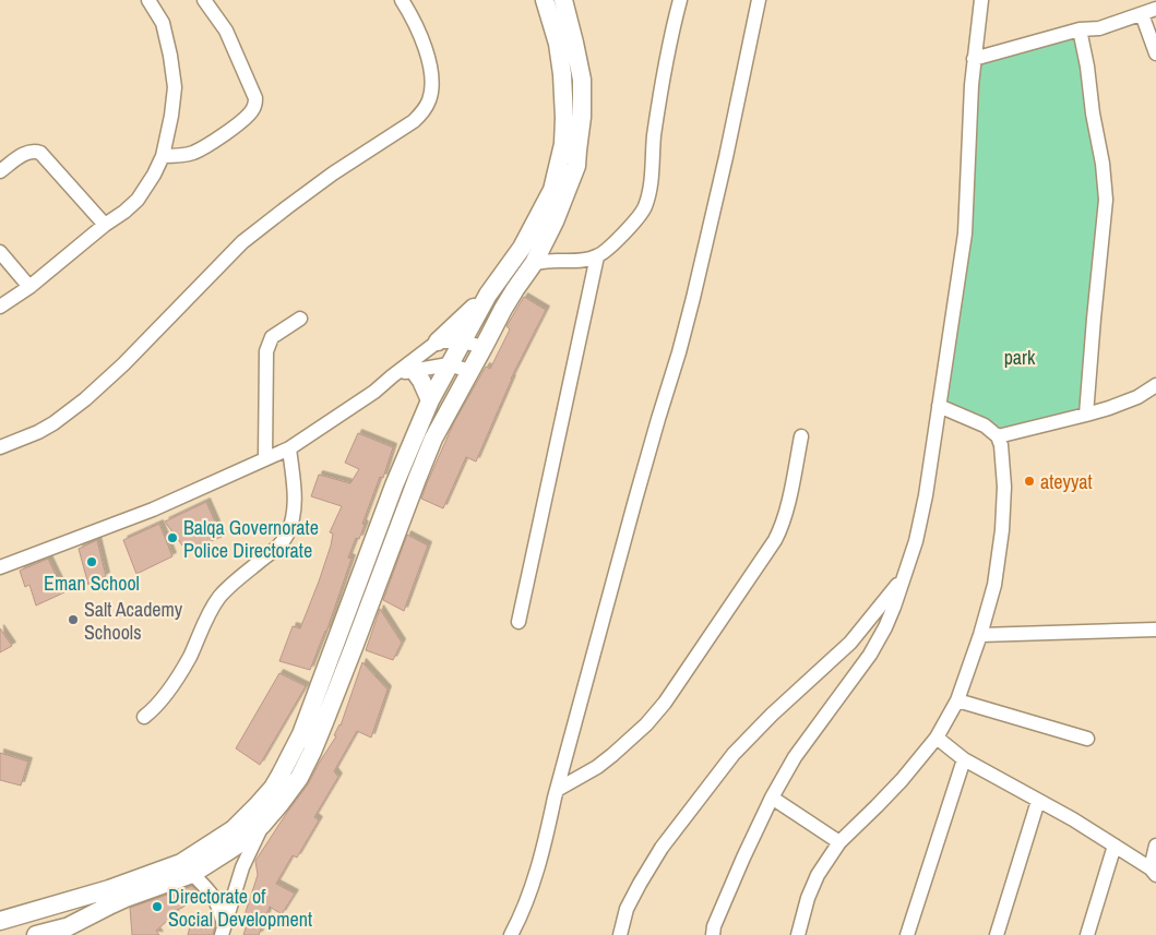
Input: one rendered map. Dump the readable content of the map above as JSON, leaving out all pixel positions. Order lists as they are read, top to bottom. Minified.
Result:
{"parks":["park"],"places":["ateyyat","Balqa Governorate Police Directorate","Eman School","Salt Academy Schools","Directorate of Social Development"]}
